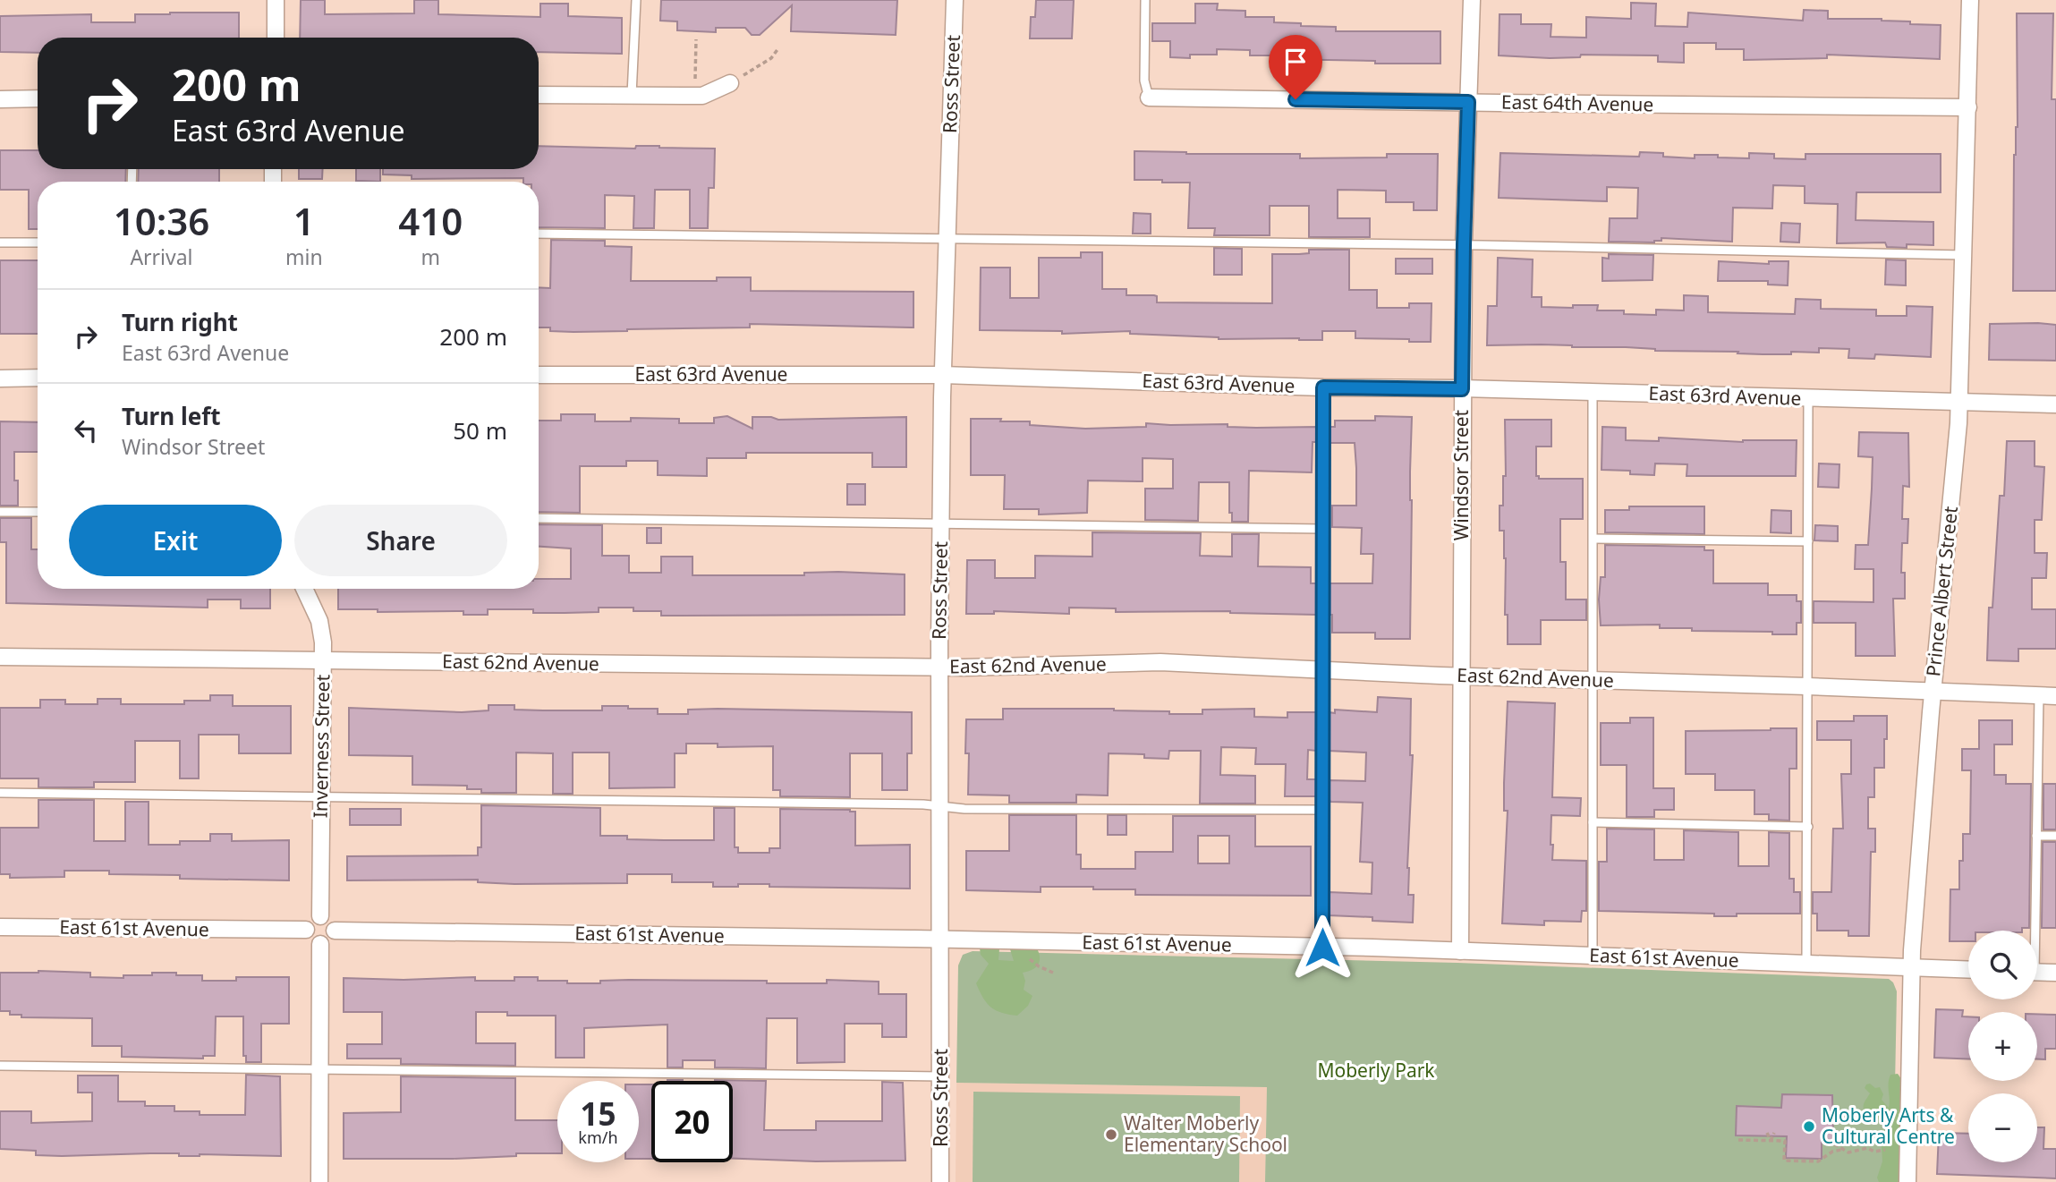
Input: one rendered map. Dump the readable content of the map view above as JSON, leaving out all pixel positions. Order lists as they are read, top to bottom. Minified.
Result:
{"streets":{"street":["Ross Street","East 64th Avenue","East 63rd Avenue","Windsor Street","Prince Albert Street","East 62nd Avenue","Inverness Street","East 61st Avenue"]},"crossings":[["Ross Street","East 63rd Avenue"],["Ross Street","East 62nd Avenue"],["Ross Street","East 61st Avenue"],["East 64th Avenue","Windsor Street"],["East 64th Avenue","Prince Albert Street"],["East 63rd Avenue","Windsor Street"],["East 63rd Avenue","Prince Albert Street"],["Windsor Street","East 62nd Avenue"],["Windsor Street","East 61st Avenue"],["Prince Albert Street","East 62nd Avenue"],["Prince Albert Street","East 61st Avenue"],["East 62nd Avenue","Inverness Street"],["Inverness Street","East 61st Avenue"]],"parks":["Moberly Park"],"places":["Moberly Arts & Cultural Centre","Walter Moberly Elementary School"],"page":{"turn":["200 m","East 63rd Avenue"],"eta":["10:36","Arrival","1","min","410","m"],"list":[{"name":"Turn right","note":"East 63rd Avenue","value":"200 m"},{"name":"Turn left","note":"Windsor Street","value":"50 m"}],"buttons":["Exit","Share"],"map_buttons":["+","−"],"speed":"15 km/h","limit":"20"}}
